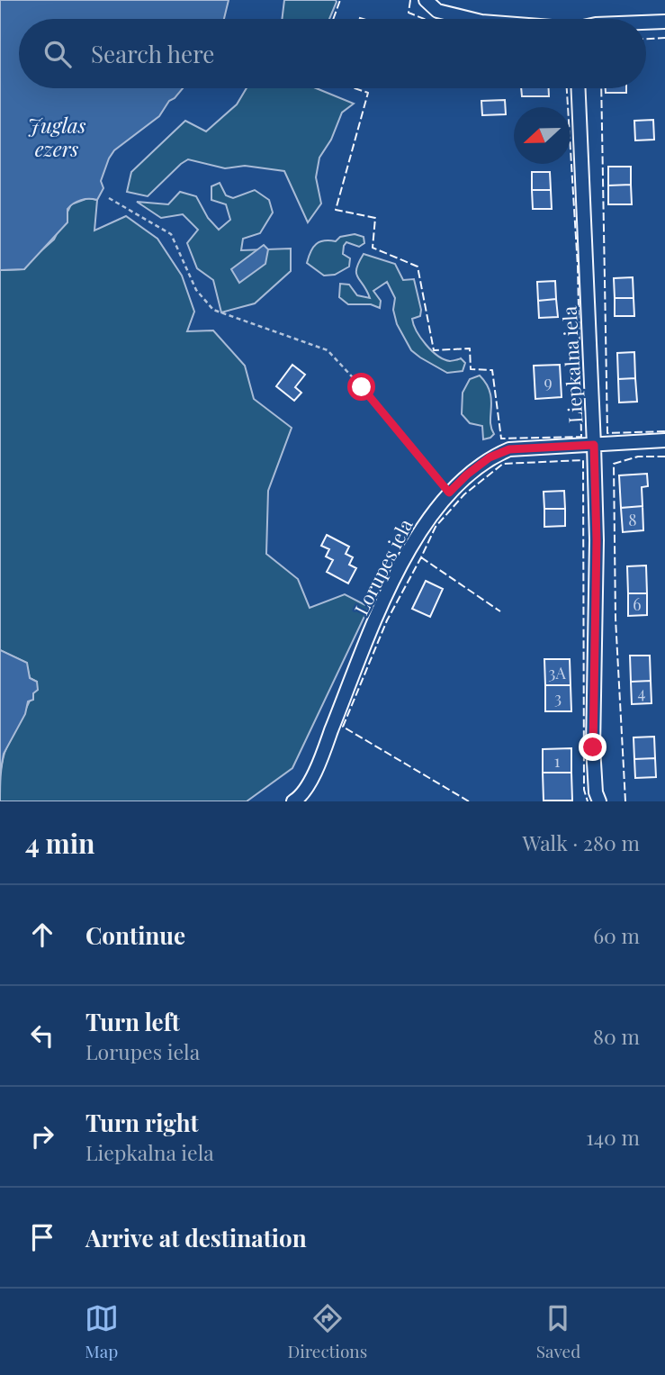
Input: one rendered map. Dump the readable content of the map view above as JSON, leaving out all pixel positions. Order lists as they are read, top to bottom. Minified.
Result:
{"streets":{"street":["Liepkalna iela","Lorupes iela"]},"crossings":[["Liepkalna iela","Lorupes iela"]],"water":["Juglas ezers"],"house_numbers":["9","8","6","3A","4","3","1"],"north":"left","page":{"search":"Search here","heading":["4 min","Walk · 280 m"],"list":[["Continue","60 m"],["Turn left","Lorupes iela","80 m"],["Turn right","Liepkalna iela","140 m"],"Arrive at destination"],"nav":["Map","Directions","Saved"]}}
